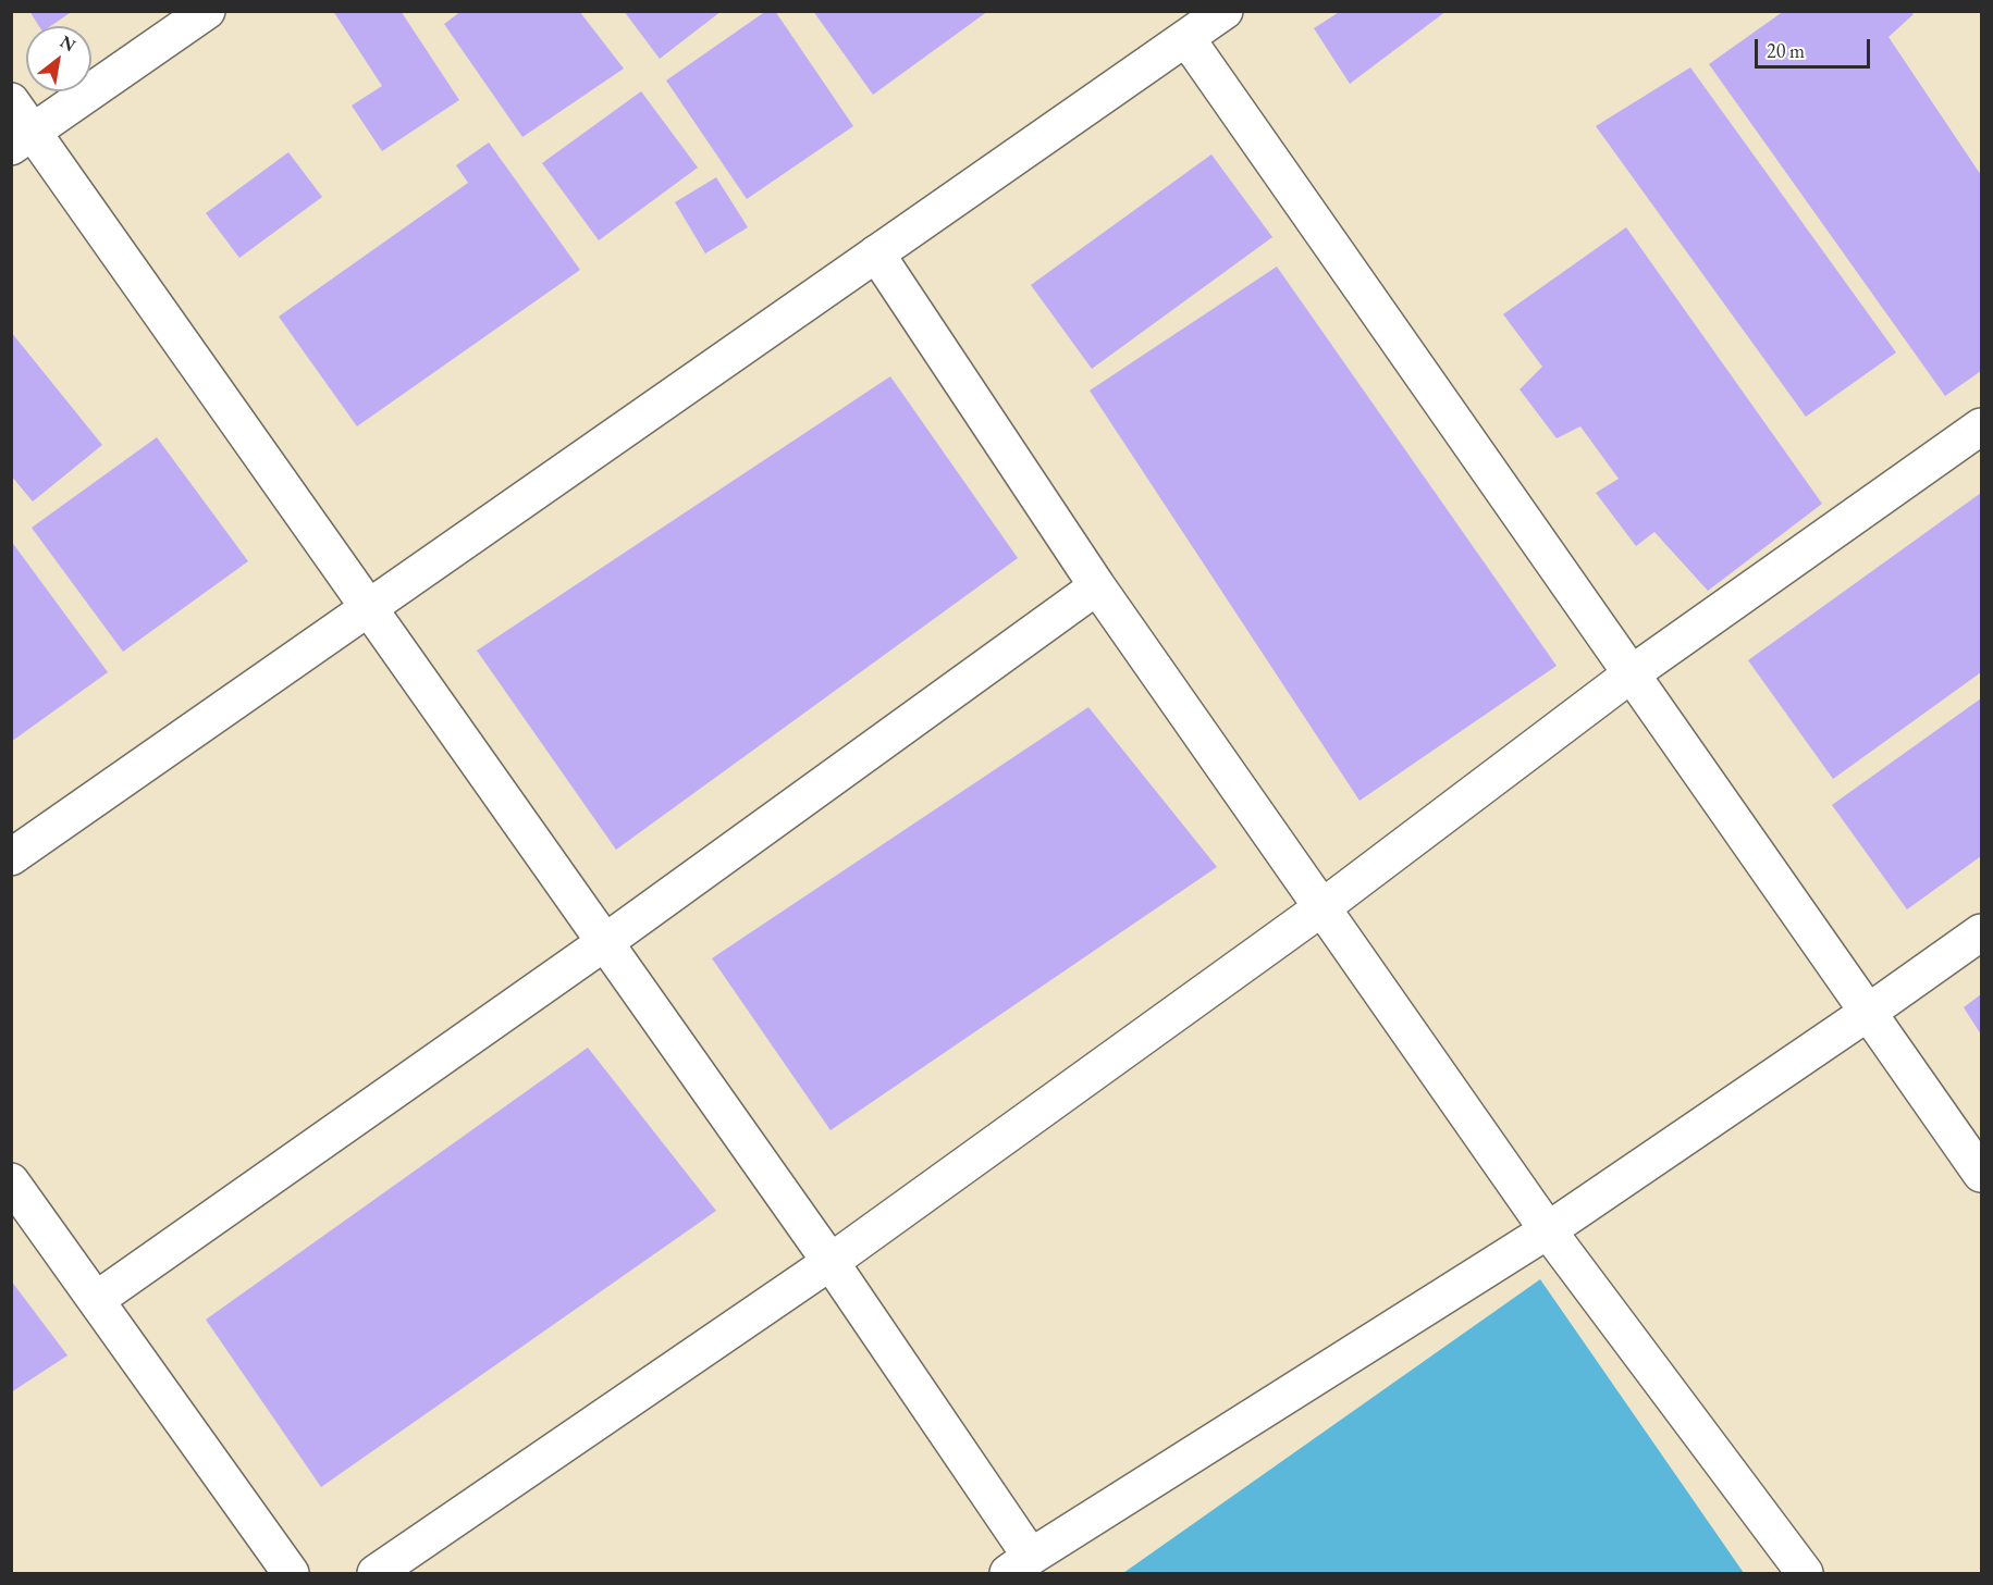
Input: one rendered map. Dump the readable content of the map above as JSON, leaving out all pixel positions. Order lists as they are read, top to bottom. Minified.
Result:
{"scale_bar":"20 m","north":"top right"}
